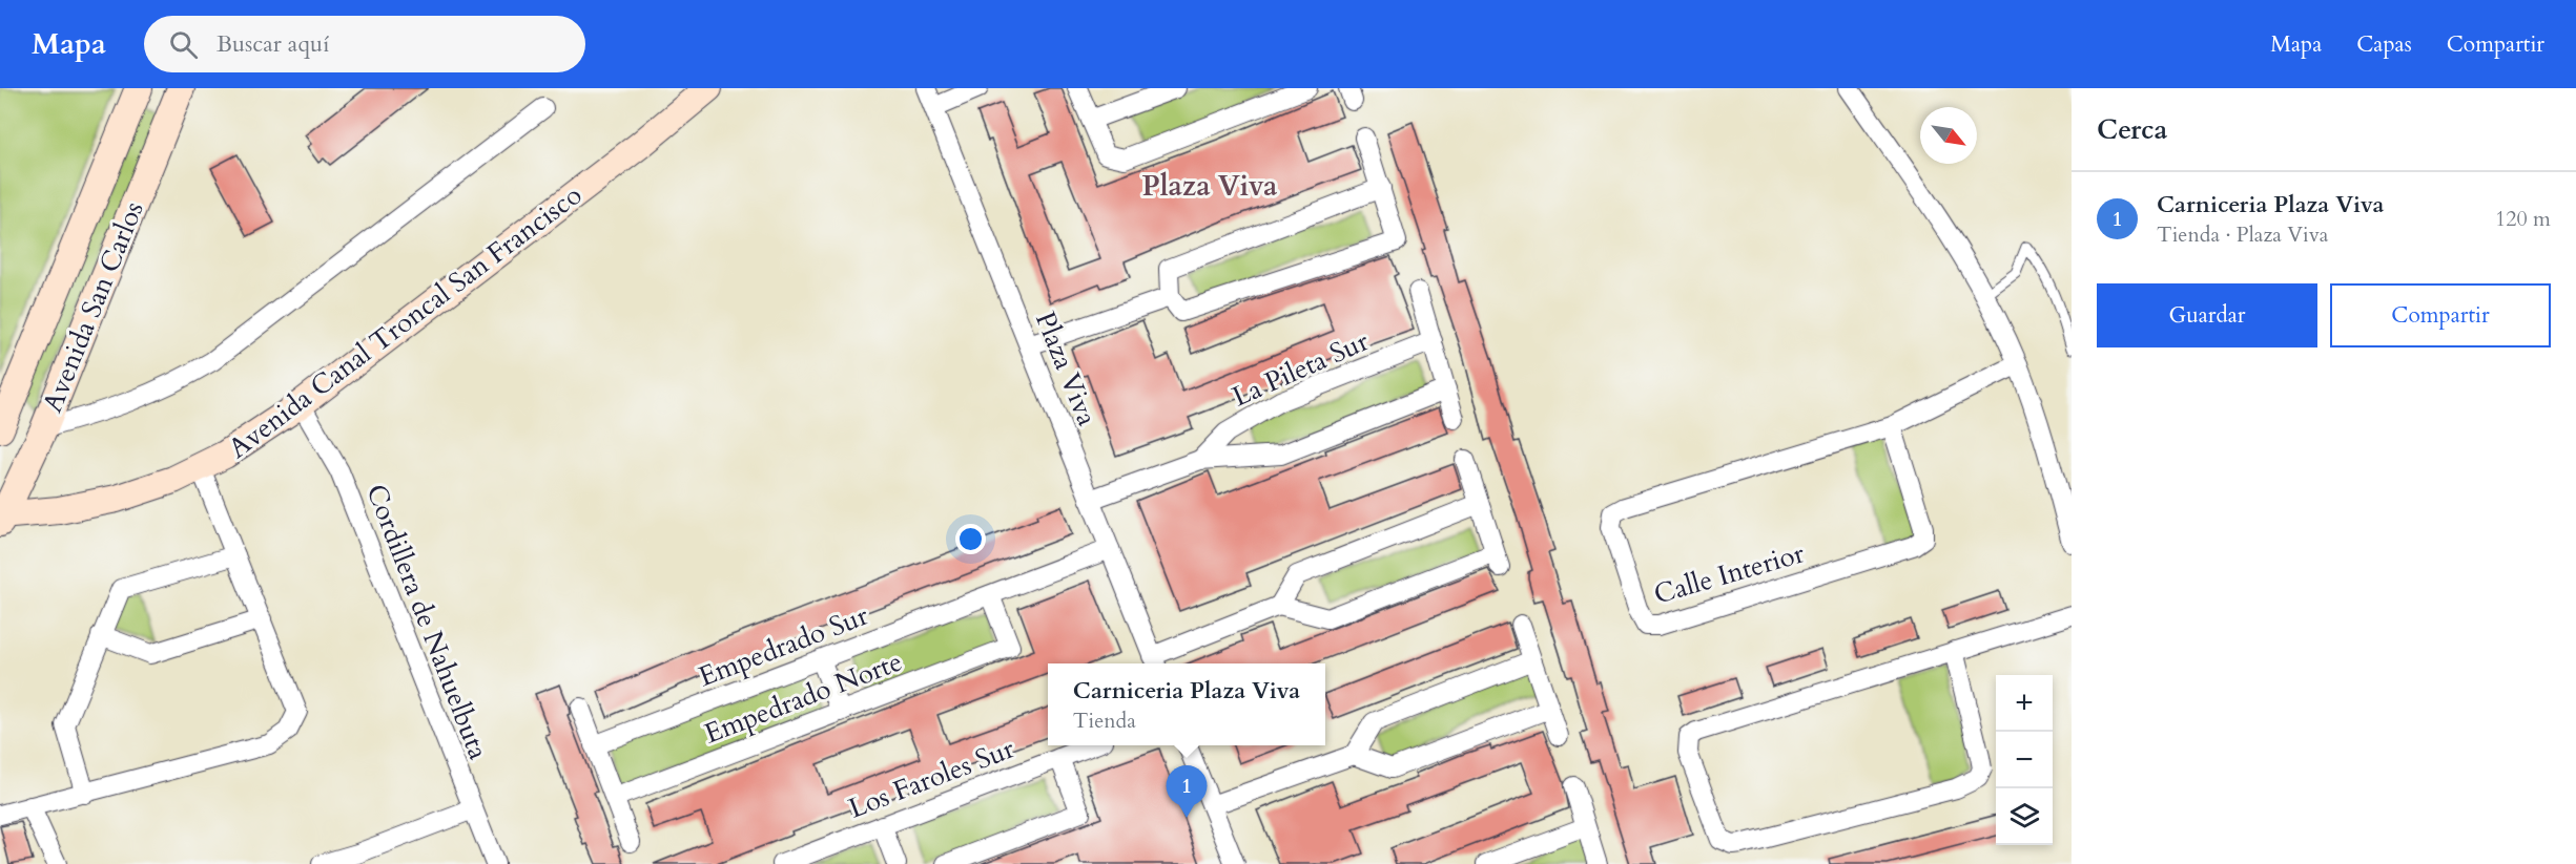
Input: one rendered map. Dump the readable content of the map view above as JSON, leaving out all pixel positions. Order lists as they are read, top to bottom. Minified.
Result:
{"streets":{"street":["Avenida San Carlos","Avenida Canal Troncal San Francisco","Plaza Viva","La Pileta Sur","Calle Interior","Cordillera de Nahuelbuta","Empedrado Sur","Empedrado Norte","Los Faroles Sur"]},"crossings":[["Avenida San Carlos","Avenida Canal Troncal San Francisco"],["Avenida Canal Troncal San Francisco","Cordillera de Nahuelbuta"],["Plaza Viva","Empedrado Sur"],["Empedrado Sur","Empedrado Norte"]],"districts":["Plaza Viva"],"north":"bottom right","page":{"header":"Mapa","search":"Buscar aquí","nav":["Mapa","Capas","Compartir"],"heading":"Cerca","list":[{"mark":"1","name":"Carniceria Plaza Viva","note":"Tienda · Plaza Viva","value":"120 m"}],"buttons":["Guardar","Compartir"],"popup":["Carniceria Plaza Viva","Tienda"],"map_buttons":["+","−"],"pins":"1"}}
